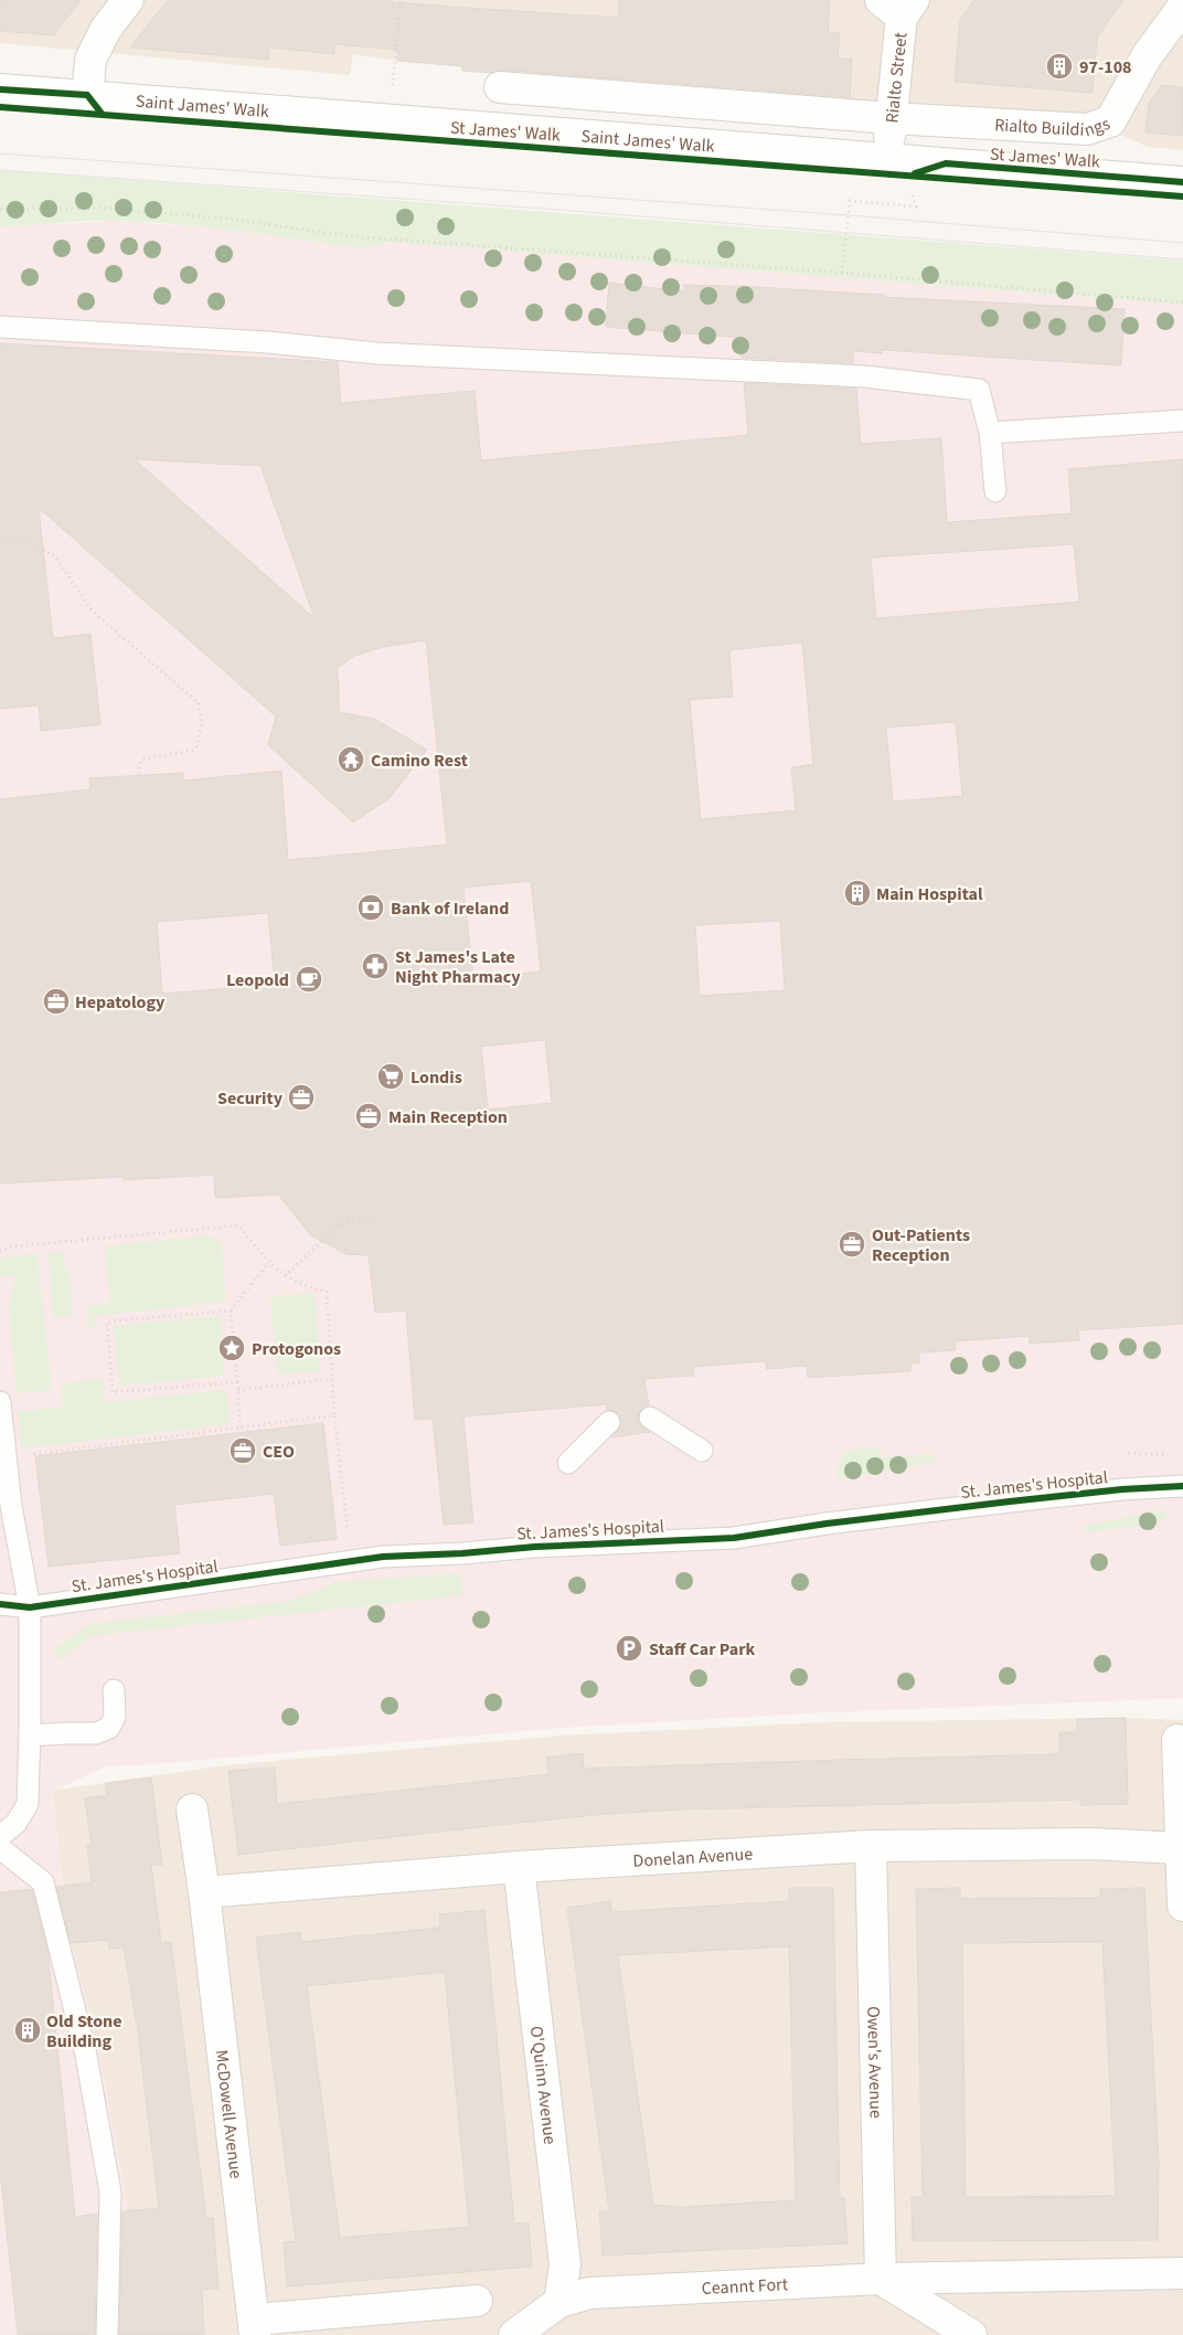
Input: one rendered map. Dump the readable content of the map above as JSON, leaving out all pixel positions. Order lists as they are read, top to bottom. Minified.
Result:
{"streets":{"street":["Rialto Street","Saint James' Walk","Rialto Buildings","St James' Walk","Donelan Avenue","Owen's Avenue","O'Quinn Avenue","McDowell Avenue","Ceannt Fort"],"lane":["St. James's Hospital"]},"crossings":[["Rialto Street","Saint James' Walk"],["Rialto Street","Rialto Buildings"],["Saint James' Walk","St James' Walk"],["Donelan Avenue","Owen's Avenue"],["Donelan Avenue","O'Quinn Avenue"],["Donelan Avenue","McDowell Avenue"],["Owen's Avenue","Ceannt Fort"],["O'Quinn Avenue","Ceannt Fort"]],"places":{"building":["97-108","Main Hospital","Old Stone Building"],"temple":["Camino Rest"],"bank":["Bank of Ireland"],"pharmacy":["St James's Late Night Pharmacy"],"cafe":["Leopold"],"office":["Hepatology","Security","Main Reception","Out-Patients Reception","CEO"],"supermarket":["Londis"],"place":["Protogonos"],"parking":["Staff Car Park"]}}
